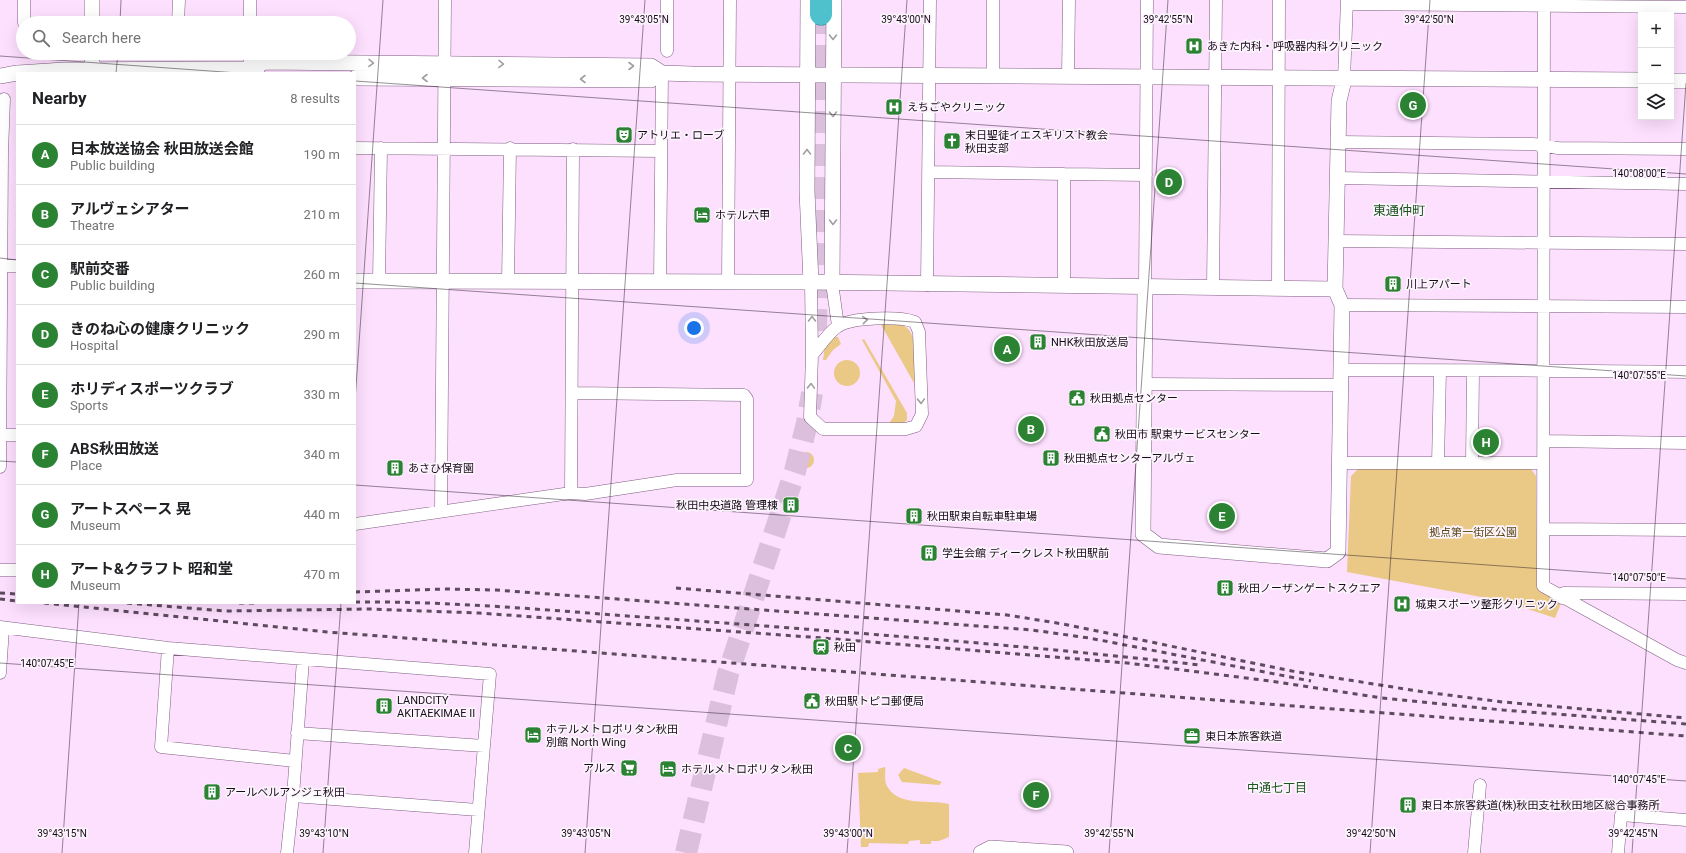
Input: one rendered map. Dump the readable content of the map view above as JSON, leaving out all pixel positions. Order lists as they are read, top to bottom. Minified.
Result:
{"districts":["東通仲町","中通七丁目"],"parks":["拠点第一街区公園"],"places":{"hospital":["あきた内科・呼吸器内科クリニック","えちごやクリニック","城東スポーツ整形クリニック"],"theatre":["アトリエ・ローブ"],"church":["末日聖徒イエスキリスト教会 秋田支部"],"hotel":["ホテル六甲","ホテルメトロポリタン秋田 別館 North Wing","ホテルメトロポリタン秋田"],"building":["川上アパート","NHK秋田放送局","秋田拠点センターアルヴェ","あさひ保育園","秋田中央道路 管理棟","秋田駅東自転車駐車場","学生会館 ディークレスト秋田駅前","秋田ノーザンゲートスクエア","LANDCITY AKITAEKIMAE II","アールベルアンジェ秋田","東日本旅客鉄道(株)秋田支社秋田地区総合事務所"],"public building":["秋田拠点センター","秋田市 駅東サービスセンター","秋田駅トピコ郵便局"],"station":["秋田"],"office":["東日本旅客鉄道"],"supermarket":["アルス"]},"page":{"map_buttons":["+","−"],"search":"Search here","heading":["Nearby","8 results"],"pins":["G","D","A","B","H","E","C","F"],"list":[{"mark":"A","name":"日本放送協会 秋田放送会館","note":"Public building","value":"190 m"},{"mark":"B","name":"アルヴェシアター","note":"Theatre","value":"210 m"},{"mark":"C","name":"駅前交番","note":"Public building","value":"260 m"},{"mark":"D","name":"きのね心の健康クリニック","note":"Hospital","value":"290 m"},{"mark":"E","name":"ホリディスポーツクラブ","note":"Sports","value":"330 m"},{"mark":"F","name":"ABS秋田放送","note":"Place","value":"340 m"},{"mark":"G","name":"アートスペース 晃","note":"Museum","value":"440 m"},{"mark":"H","name":"アート&クラフト 昭和堂","note":"Museum","value":"470 m"}]},"coordinates":["39°43'05\"N","39°43'00\"N","39°42'55\"N","39°42'50\"N","140°08'00\"E","140°07'55\"E","140°07'50\"E","140°07'45\"E","39°43'15\"N","39°43'10\"N","39°42'45\"N"]}
